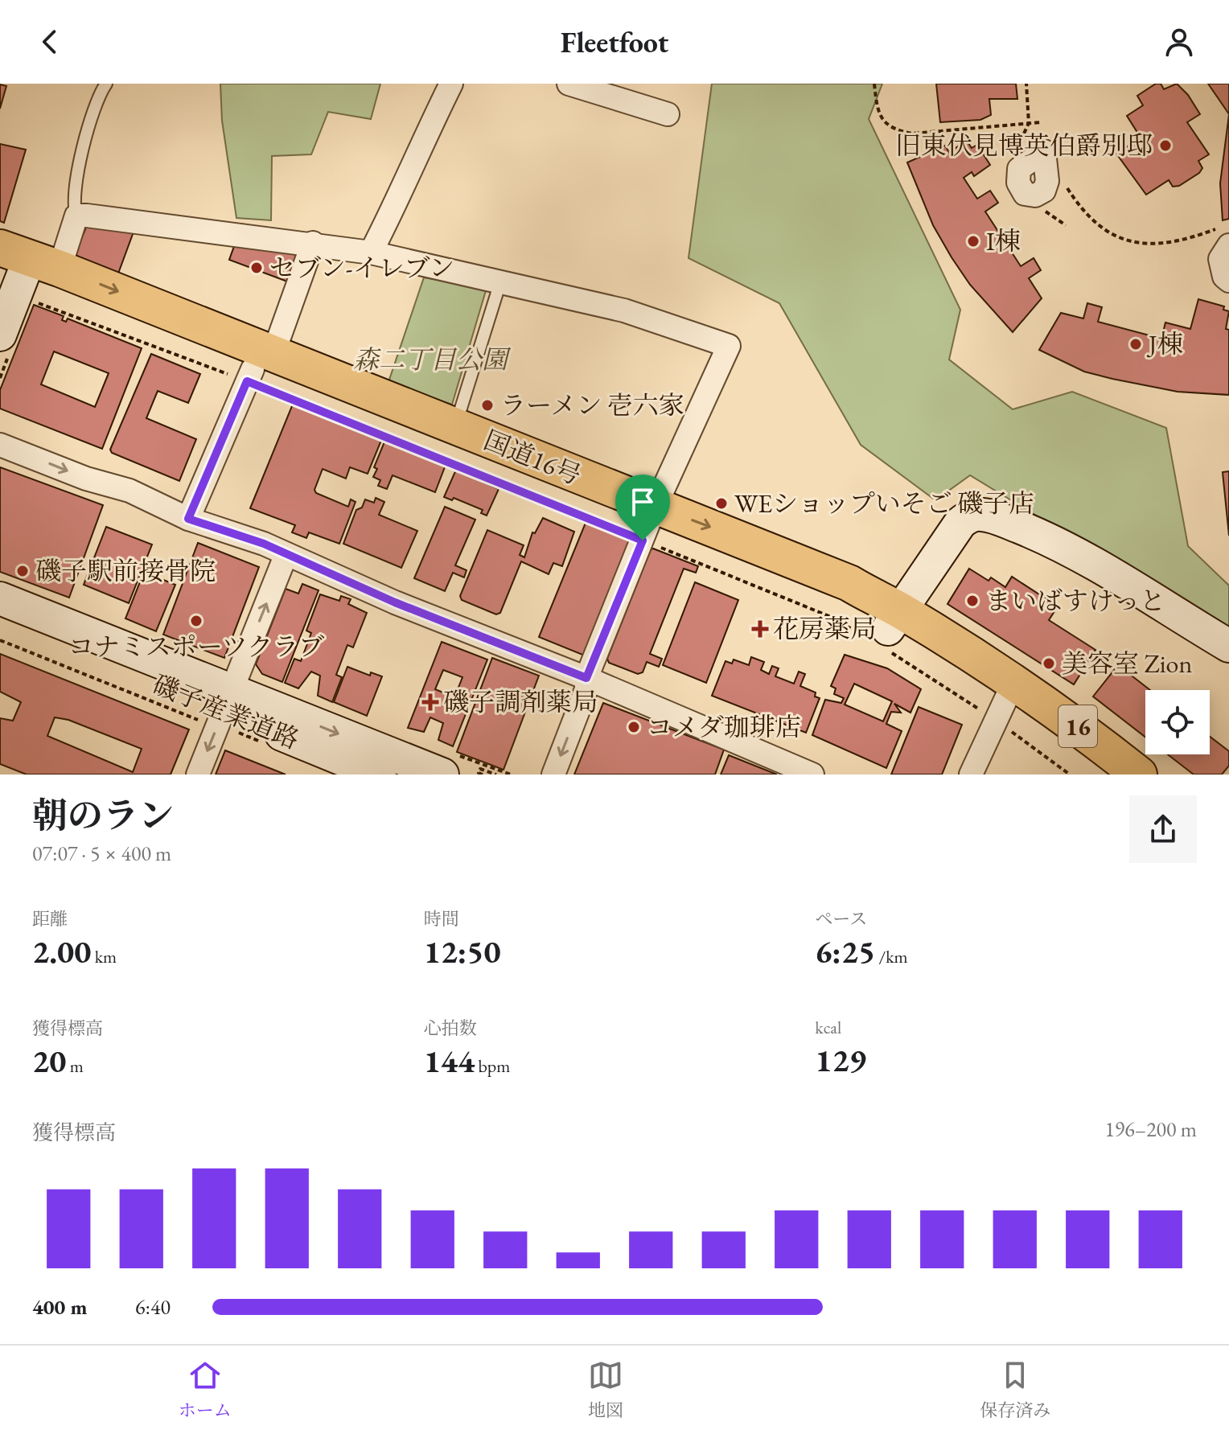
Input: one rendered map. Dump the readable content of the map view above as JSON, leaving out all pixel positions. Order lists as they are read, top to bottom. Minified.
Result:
{"streets":{"highway":["国道16号","16"],"street":["磯子産業道路"]},"parks":["森二丁目公園"],"places":{"other":["旧東伏見博英伯爵別邸","I棟","セブン-イレブン","J棟","ラーメン 壱六家","WEショップいそご 磯子店","磯子駅前接骨院","まいばすけっと","コナミスポーツクラブ","美容室 Zion","コメダ珈琲店"],"health":["花房薬局","磯子調剤薬局"]},"page":{"header":"Fleetfoot","heading":["朝のラン","07:07 · 5 × 400 m"],"stats":[["距離","2.00 km"],["時間","12:50"],["ペース","6:25 /km"],["獲得標高","20 m"],["心拍数","144 bpm"],["kcal","129"]],"chart":["獲得標高","196–200 m"],"list":[{"name":"400 m","note":"6:40"}],"tabs":["ホーム","地図","保存済み"]}}
